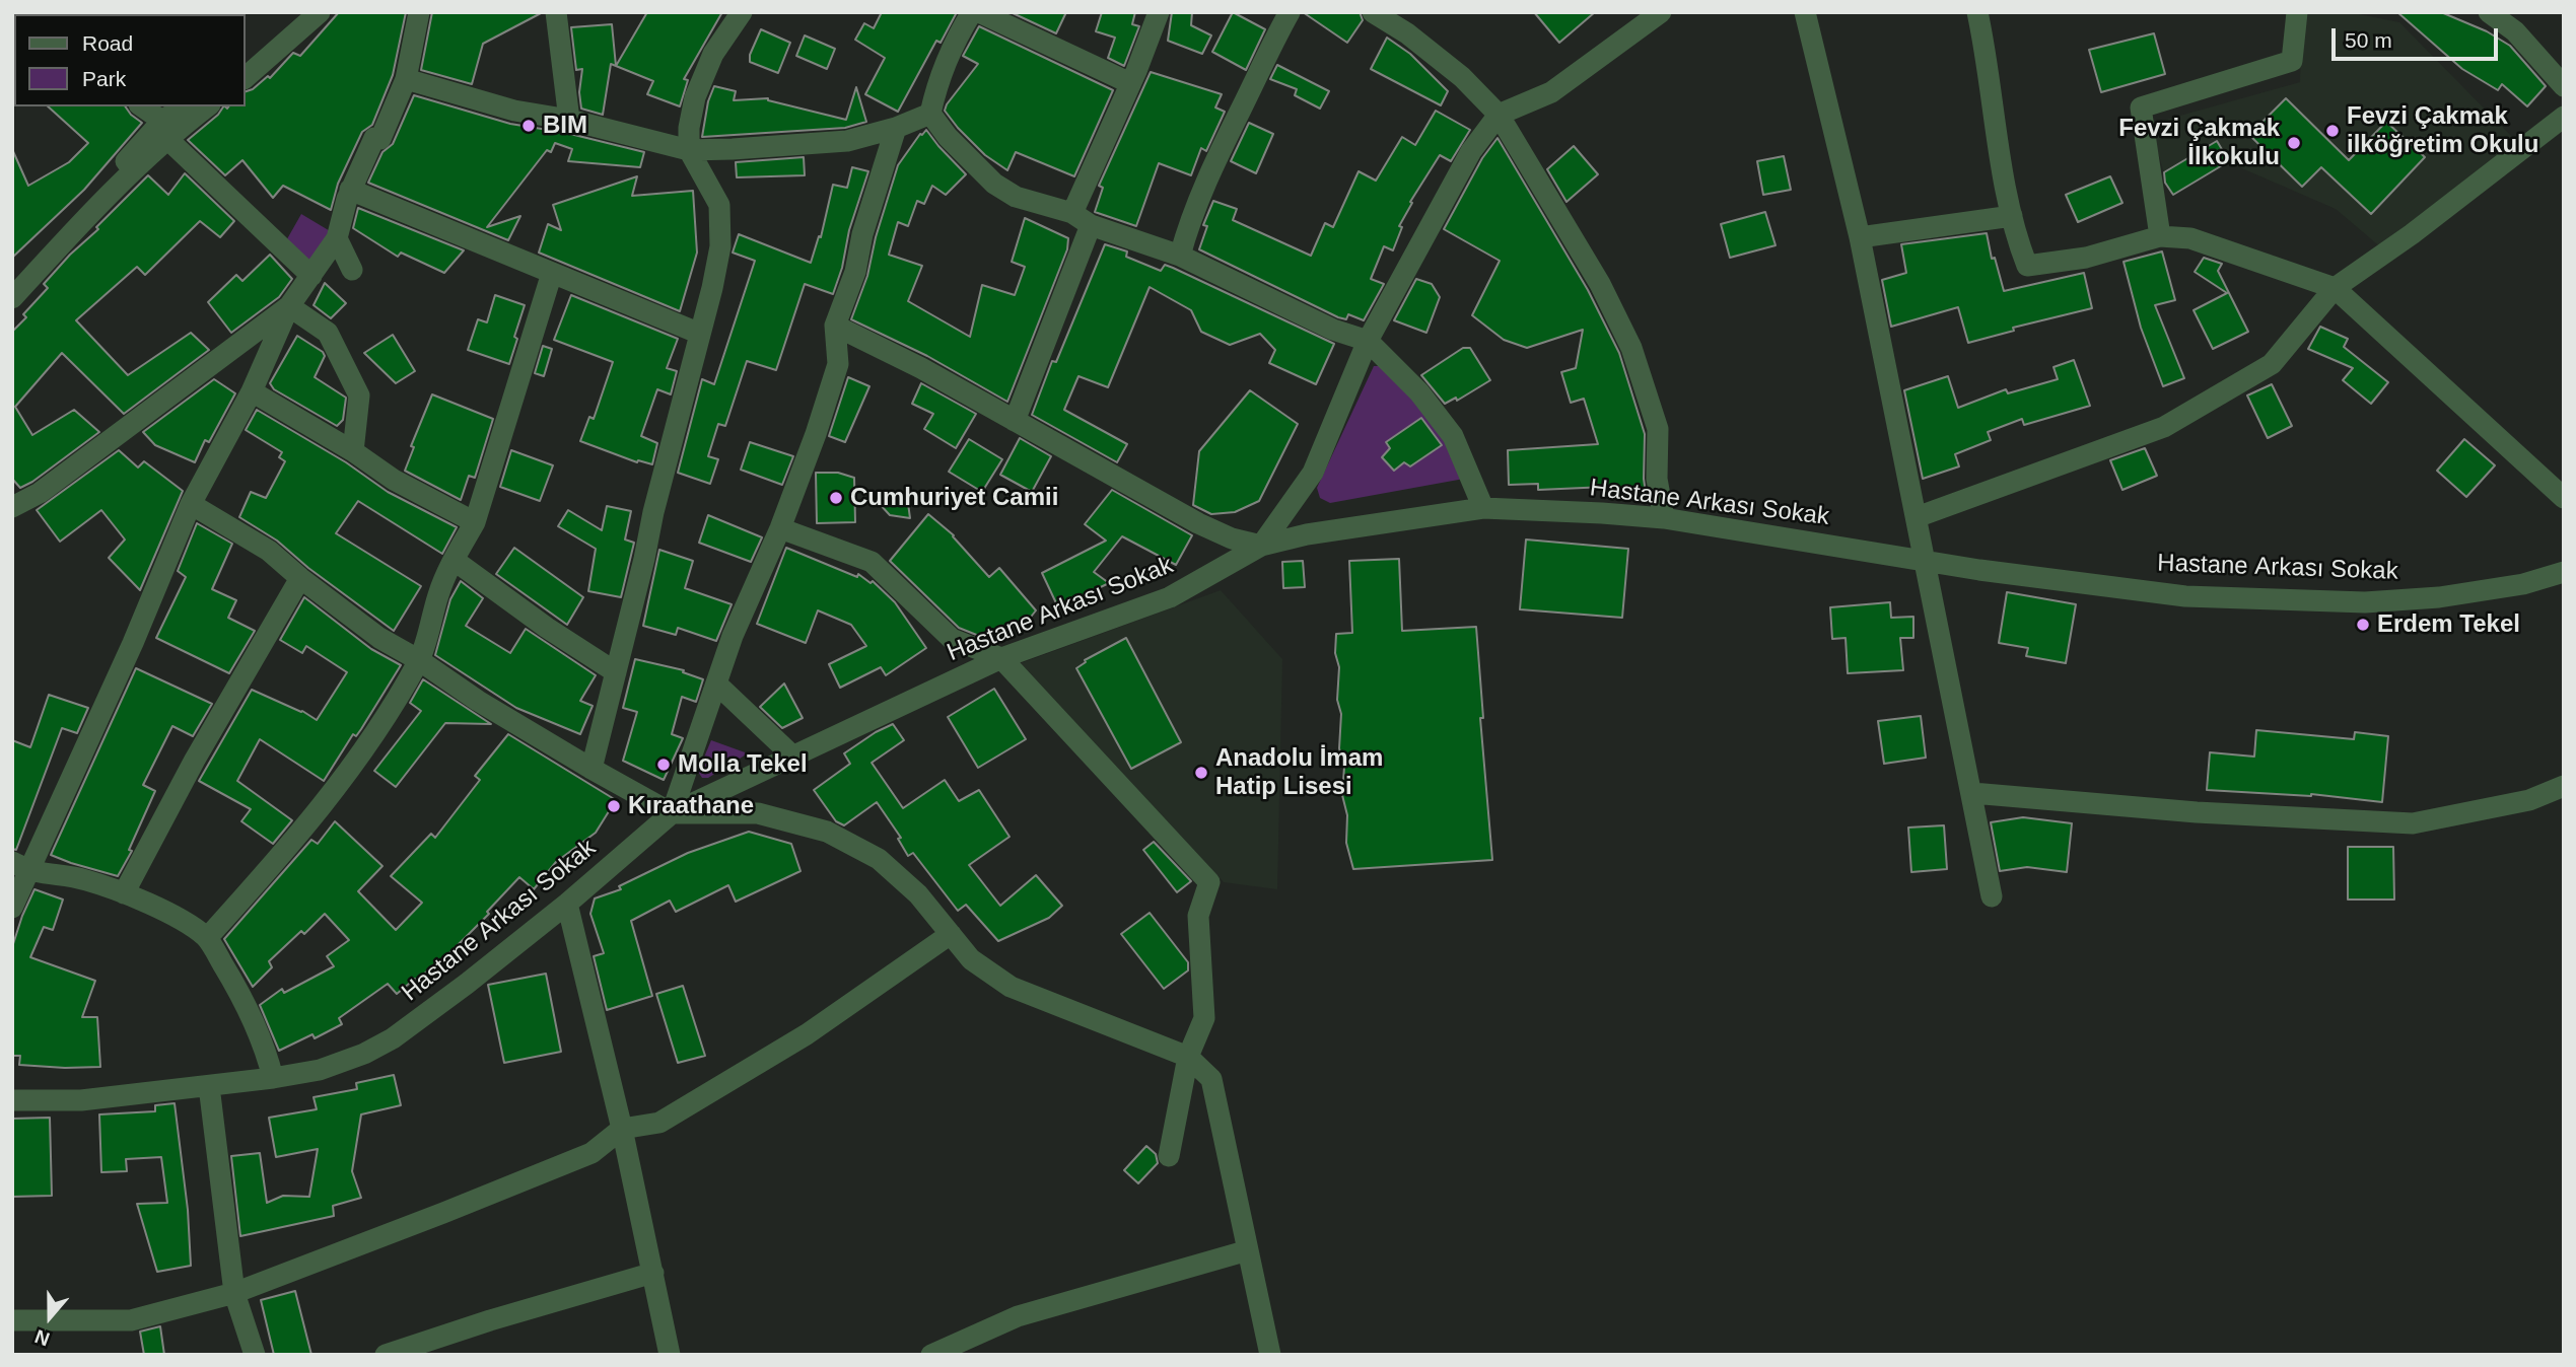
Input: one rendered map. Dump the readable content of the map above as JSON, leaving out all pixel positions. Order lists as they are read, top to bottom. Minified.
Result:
{"streets":{"street":["Hastane Arkası Sokak"]},"places":["BIM","Fevzi Çakmak ilköğretim Okulu","Fevzi Çakmak İlkokulu","Cumhuriyet Camii","Erdem Tekel","Molla Tekel","Anadolu İmam Hatip Lisesi","Kıraathane"],"legend":["Road","Park"],"scale_bar":"50 m","north":"bottom"}
